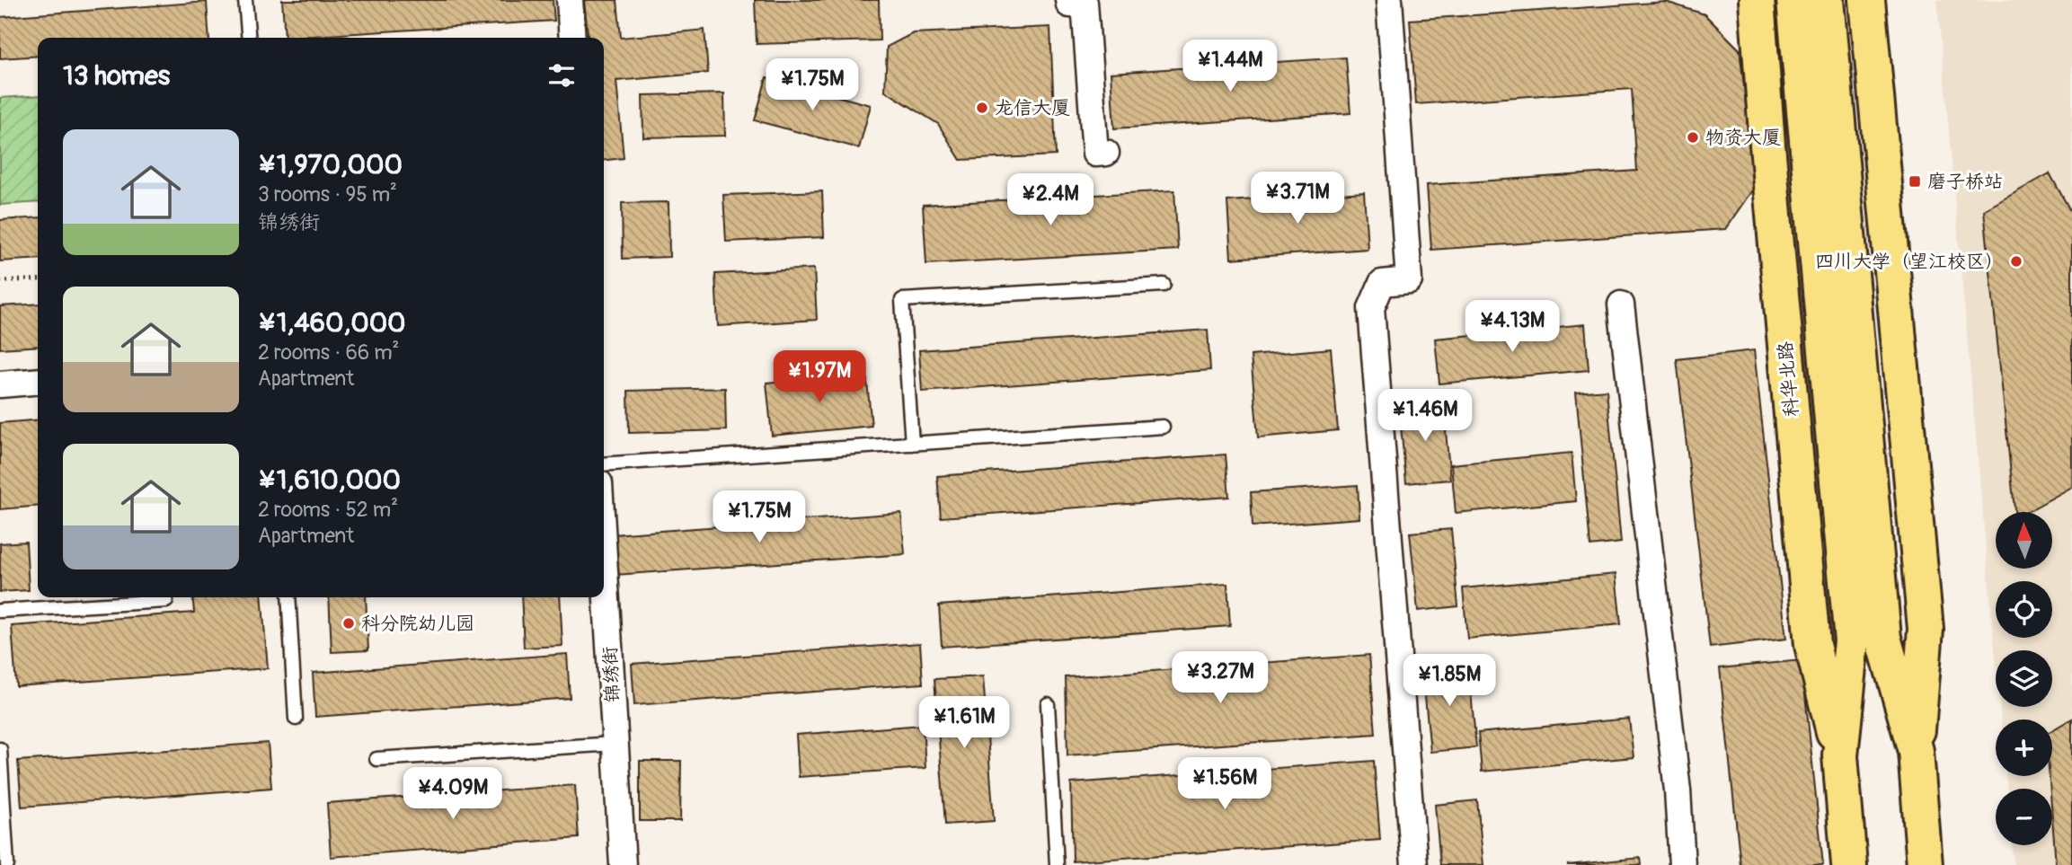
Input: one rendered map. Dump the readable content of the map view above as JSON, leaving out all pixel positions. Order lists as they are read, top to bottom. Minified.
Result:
{"streets":{"main road":["科华北路"],"street":["锦绣街"]},"places":{"other":["龙信大厦","物资大厦","四川大学（望江校区）","科分院幼儿园"],"transit":["磨子桥站"]},"north":"top","page":{"heading":"13 homes","price":["¥1.44M","¥1.75M","¥3.71M","¥2.4M","¥4.13M","¥1.97M","¥1.46M","¥1.75M","¥3.27M","¥1.85M","¥1.61M","¥1.56M","¥4.09M"],"list":[{"name":"¥1,970,000","note":"3 rooms · 95 m² · 锦绣街"},{"name":"¥1,460,000","note":"2 rooms · 66 m² · Apartment"},{"name":"¥1,610,000","note":"2 rooms · 52 m² · Apartment"}],"map_buttons":["+","−"]}}
